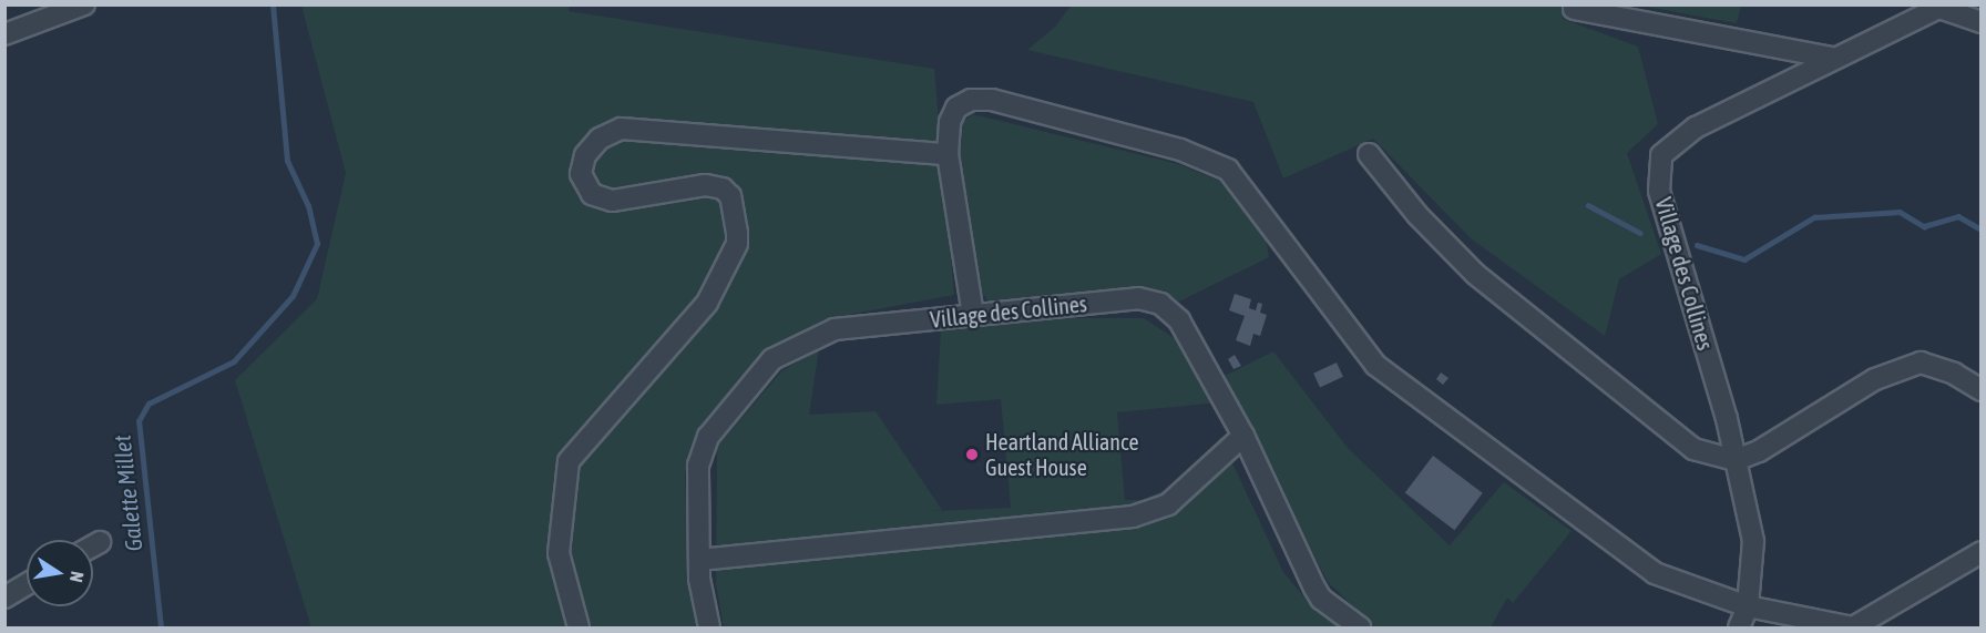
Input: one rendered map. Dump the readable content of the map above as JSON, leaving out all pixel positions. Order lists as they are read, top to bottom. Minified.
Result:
{"streets":{"street":["Village des Collines"]},"water":["Galette Millet"],"places":["Heartland Alliance Guest House"],"north":"right"}
